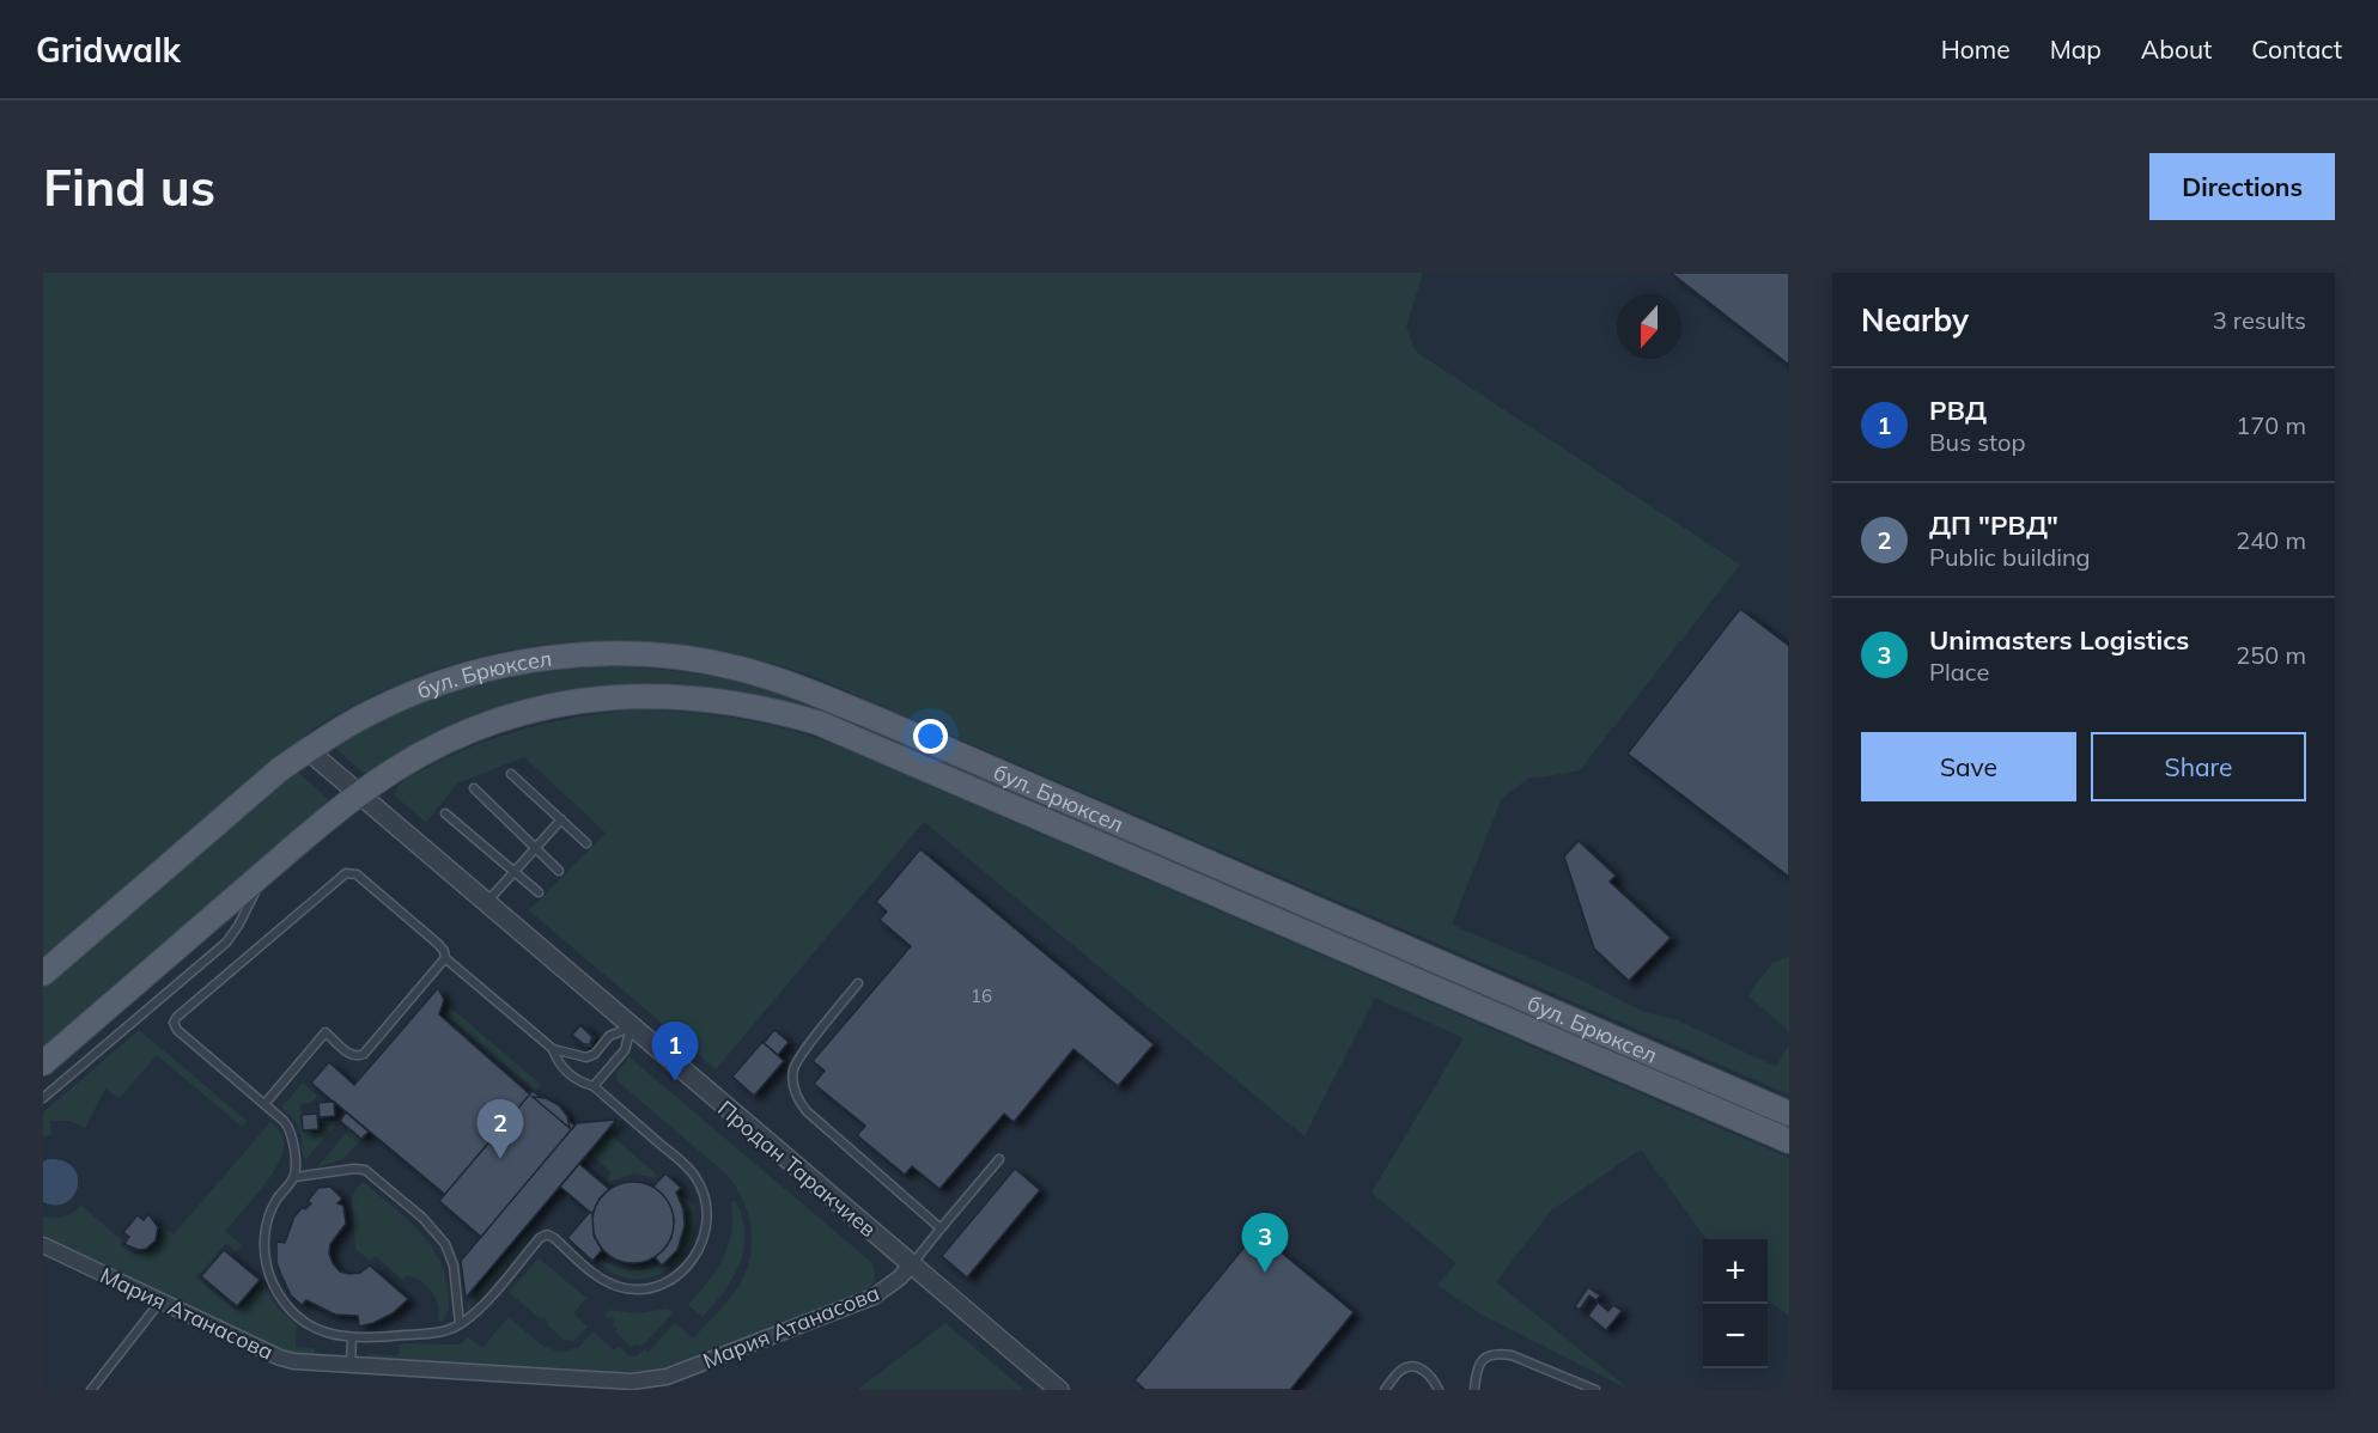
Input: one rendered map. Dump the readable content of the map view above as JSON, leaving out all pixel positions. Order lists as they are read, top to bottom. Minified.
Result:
{"streets":{"main road":["бул. Брюксел"],"street":["Продан Таракчиев","Мария Атанасова"]},"crossings":[["бул. Брюксел","Продан Таракчиев"],["Продан Таракчиев","Мария Атанасова"]],"house_numbers":["16"],"north":"bottom","page":{"header":"Gridwalk","nav":["Home","Map","About","Contact"],"buttons":["Directions",["Save","Share"]],"title":"Find us","heading":["Nearby","3 results"],"list":[{"mark":"1","name":"РВД","note":"Bus stop","value":"170 m"},{"mark":"2","name":"ДП \"РВД\"","note":"Public building","value":"240 m"},{"mark":"3","name":"Unimasters Logistics","note":"Place","value":"250 m"}],"pins":["1","2","3"],"map_buttons":["+","−"]}}
